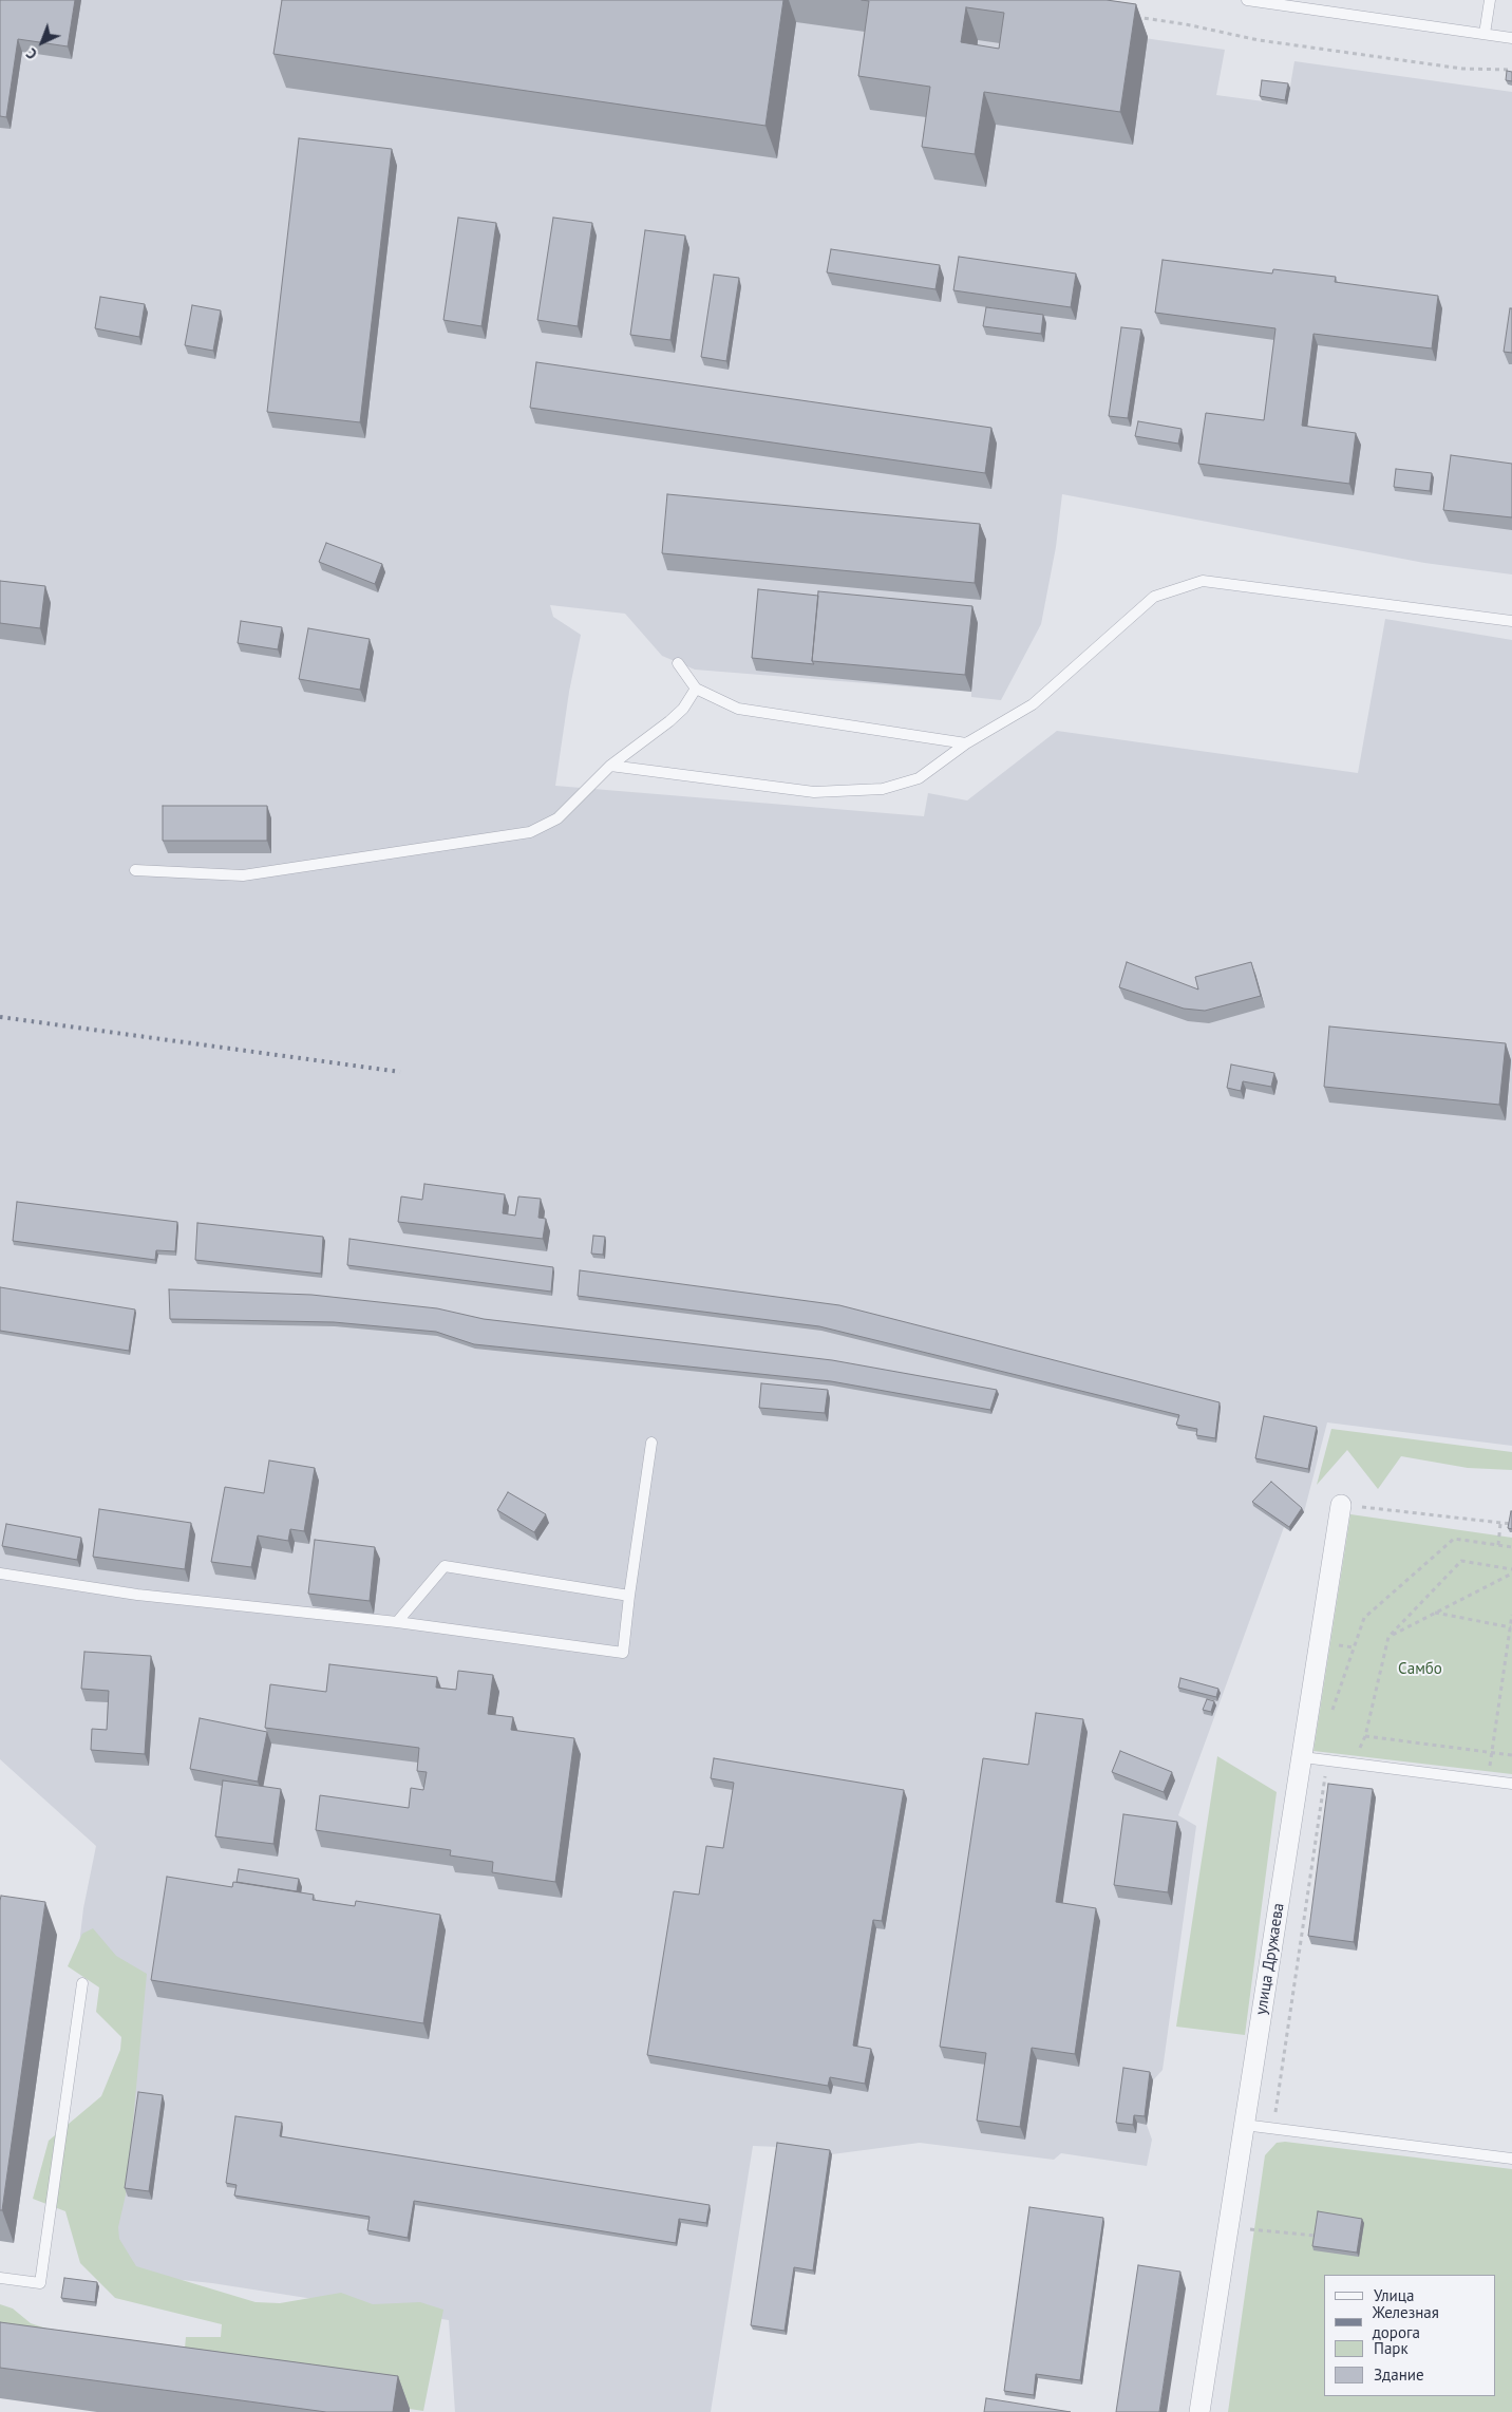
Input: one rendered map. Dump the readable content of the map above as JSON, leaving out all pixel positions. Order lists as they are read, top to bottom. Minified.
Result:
{"streets":{"street":["улица Дружаева"]},"parks":["Самбо"],"legend":["Улица","Железная дорога","Парк","Здание"],"north":"bottom left"}
